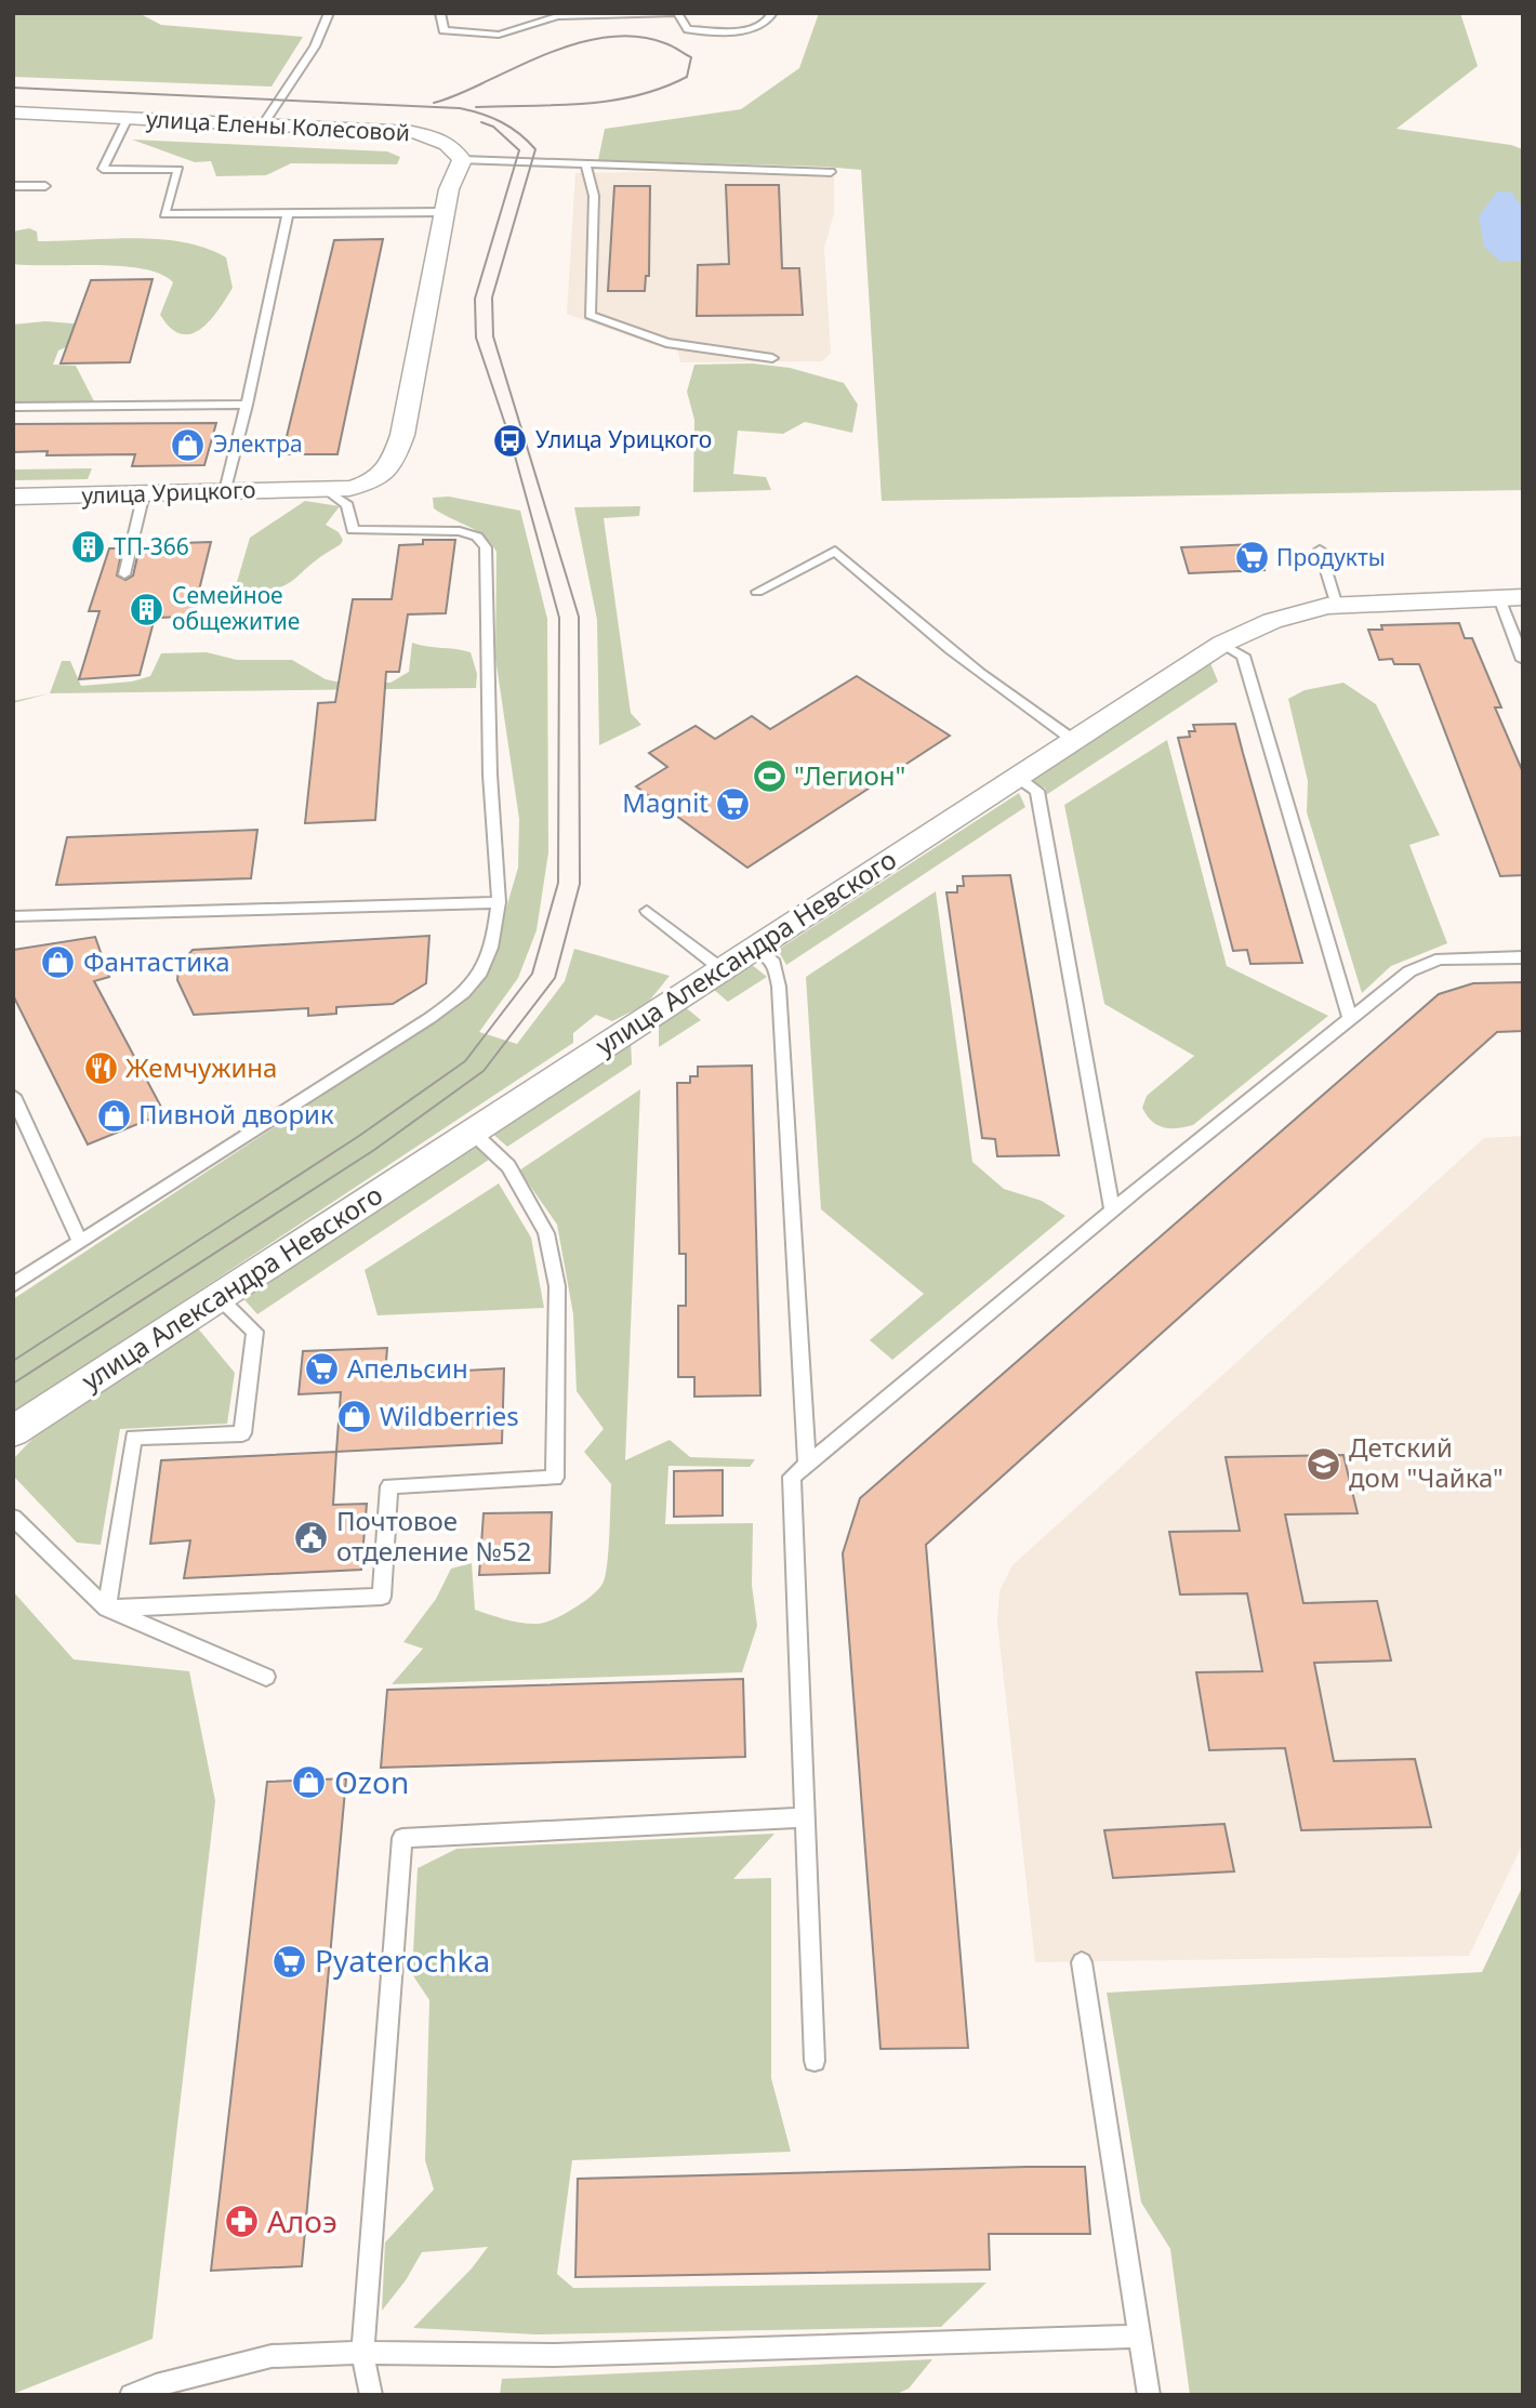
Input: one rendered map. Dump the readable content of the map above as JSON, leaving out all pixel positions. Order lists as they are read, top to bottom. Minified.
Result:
{"streets":{"street":["улица Елены Колесовой","улица Урицкого","улица Александра Невского"]},"places":{"bus stop":["Улица Урицкого"],"shop":["Электра","Фантастика","Пивной дворик","Wildberries","Ozon"],"building":["ТП-366","Семейное общежитие"],"supermarket":["Продукты","Magnit","Апельсин","Pyaterochka"],"sports":["\"Легион\""],"restaurant":["Жемчужина"],"school or university":["Детский дом \"Чайка\""],"public building":["Почтовое отделение №52"],"pharmacy":["Алоэ"]}}
